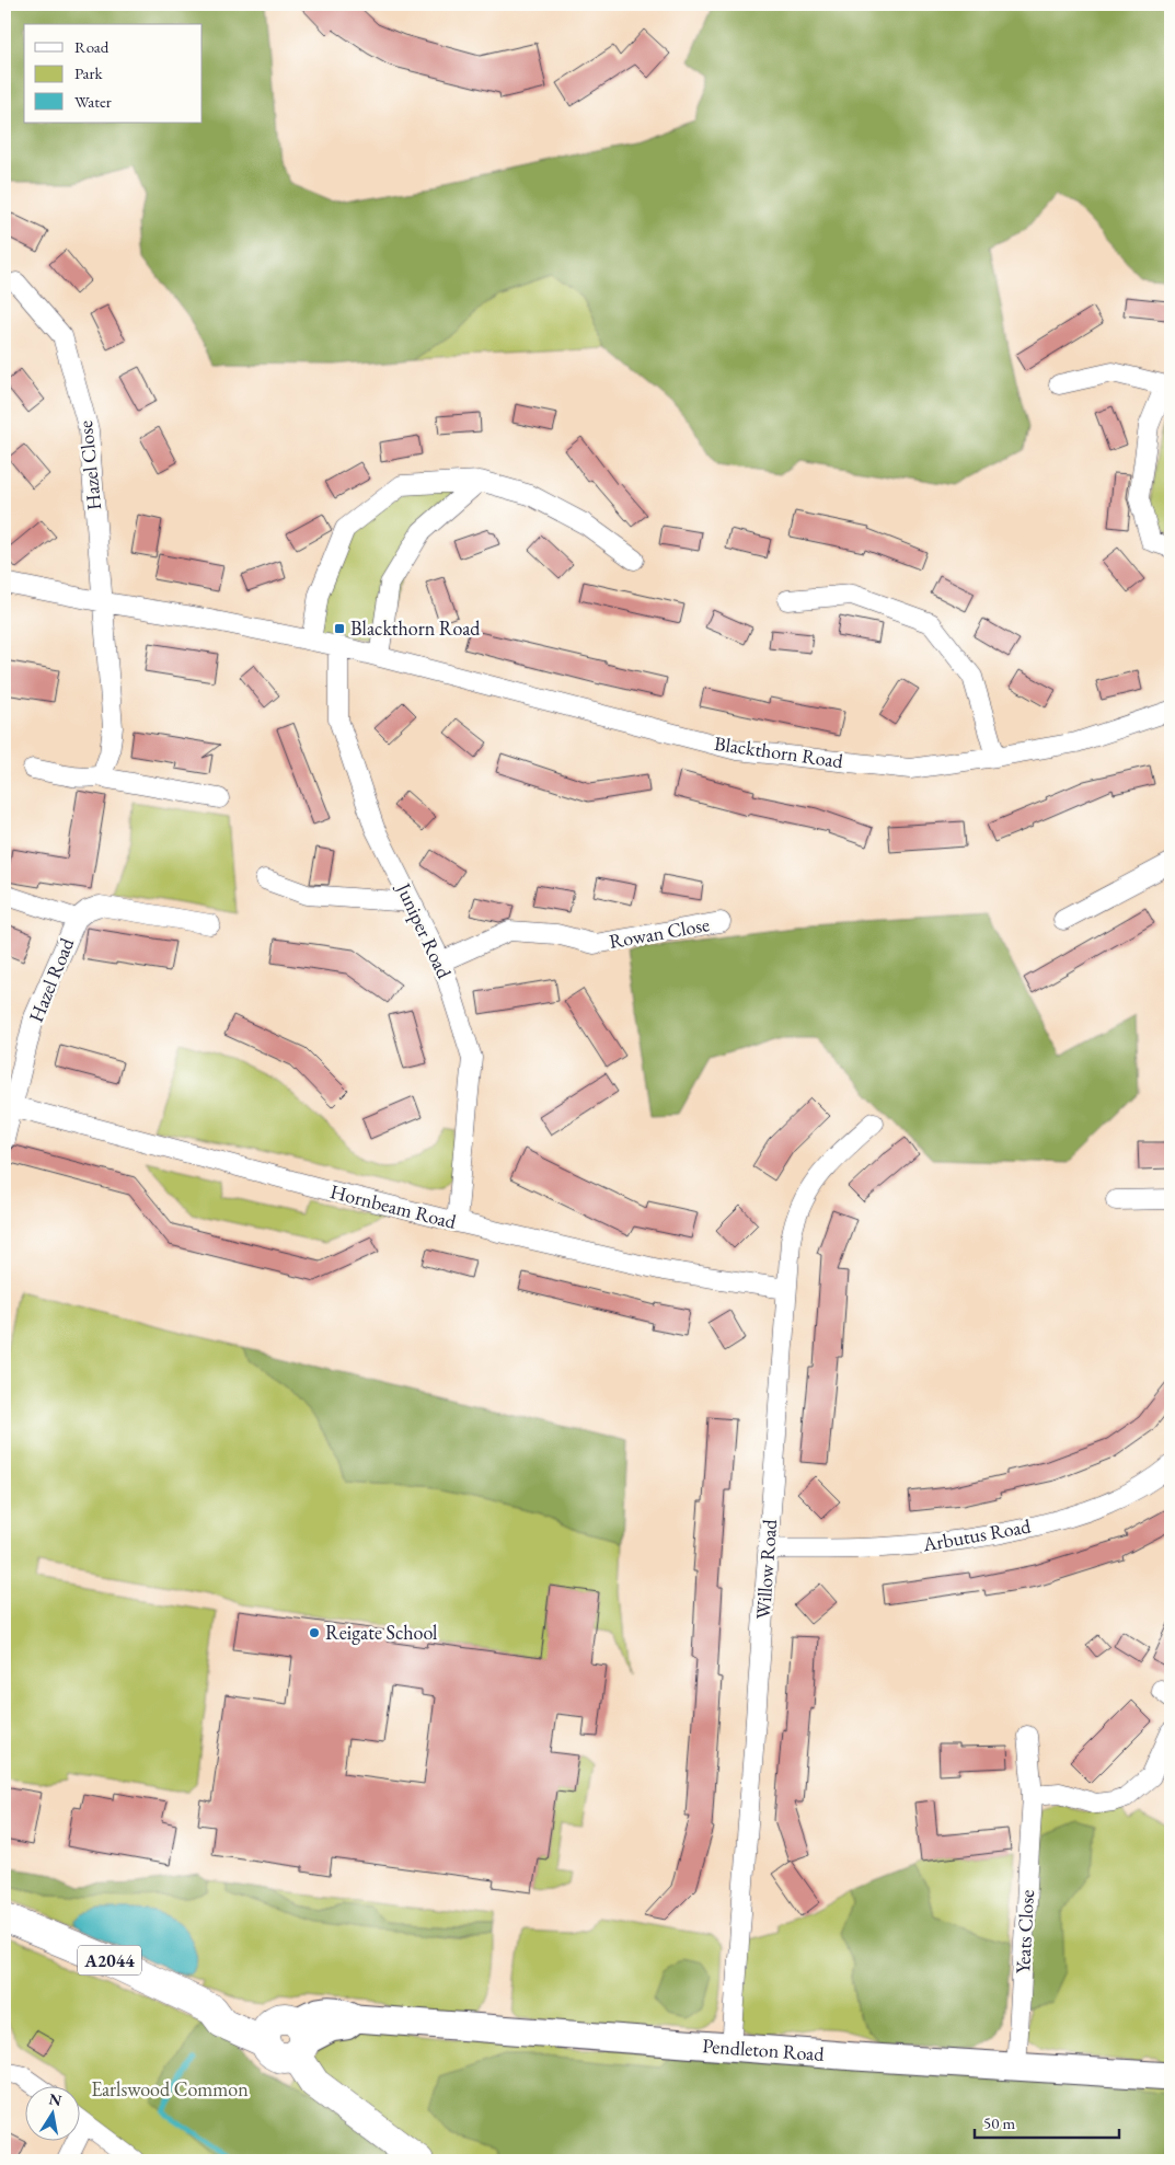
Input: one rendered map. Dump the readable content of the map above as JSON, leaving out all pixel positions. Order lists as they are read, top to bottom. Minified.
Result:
{"streets":{"main road":["A2044"],"street":["Hazel Close","Blackthorn Road","Juniper Road","Rowan Close","Hazel Road","Hornbeam Road","Arbutus Road","Willow Road","Yeats Close","Pendleton Road"]},"crossings":[["Hazel Close","Blackthorn Road"],["Blackthorn Road","Juniper Road"],["Juniper Road","Rowan Close"],["Juniper Road","Hornbeam Road"],["Hazel Road","Hornbeam Road"],["Hornbeam Road","Willow Road"],["Arbutus Road","Willow Road"],["Willow Road","Pendleton Road"],["Yeats Close","Pendleton Road"],["A2044","Pendleton Road"]],"parks":["Earlswood Common"],"places":{"transit":["Blackthorn Road"],"other":["Reigate School"]},"legend":["Road","Park","Water"],"scale_bar":"50 m","north":"top"}
